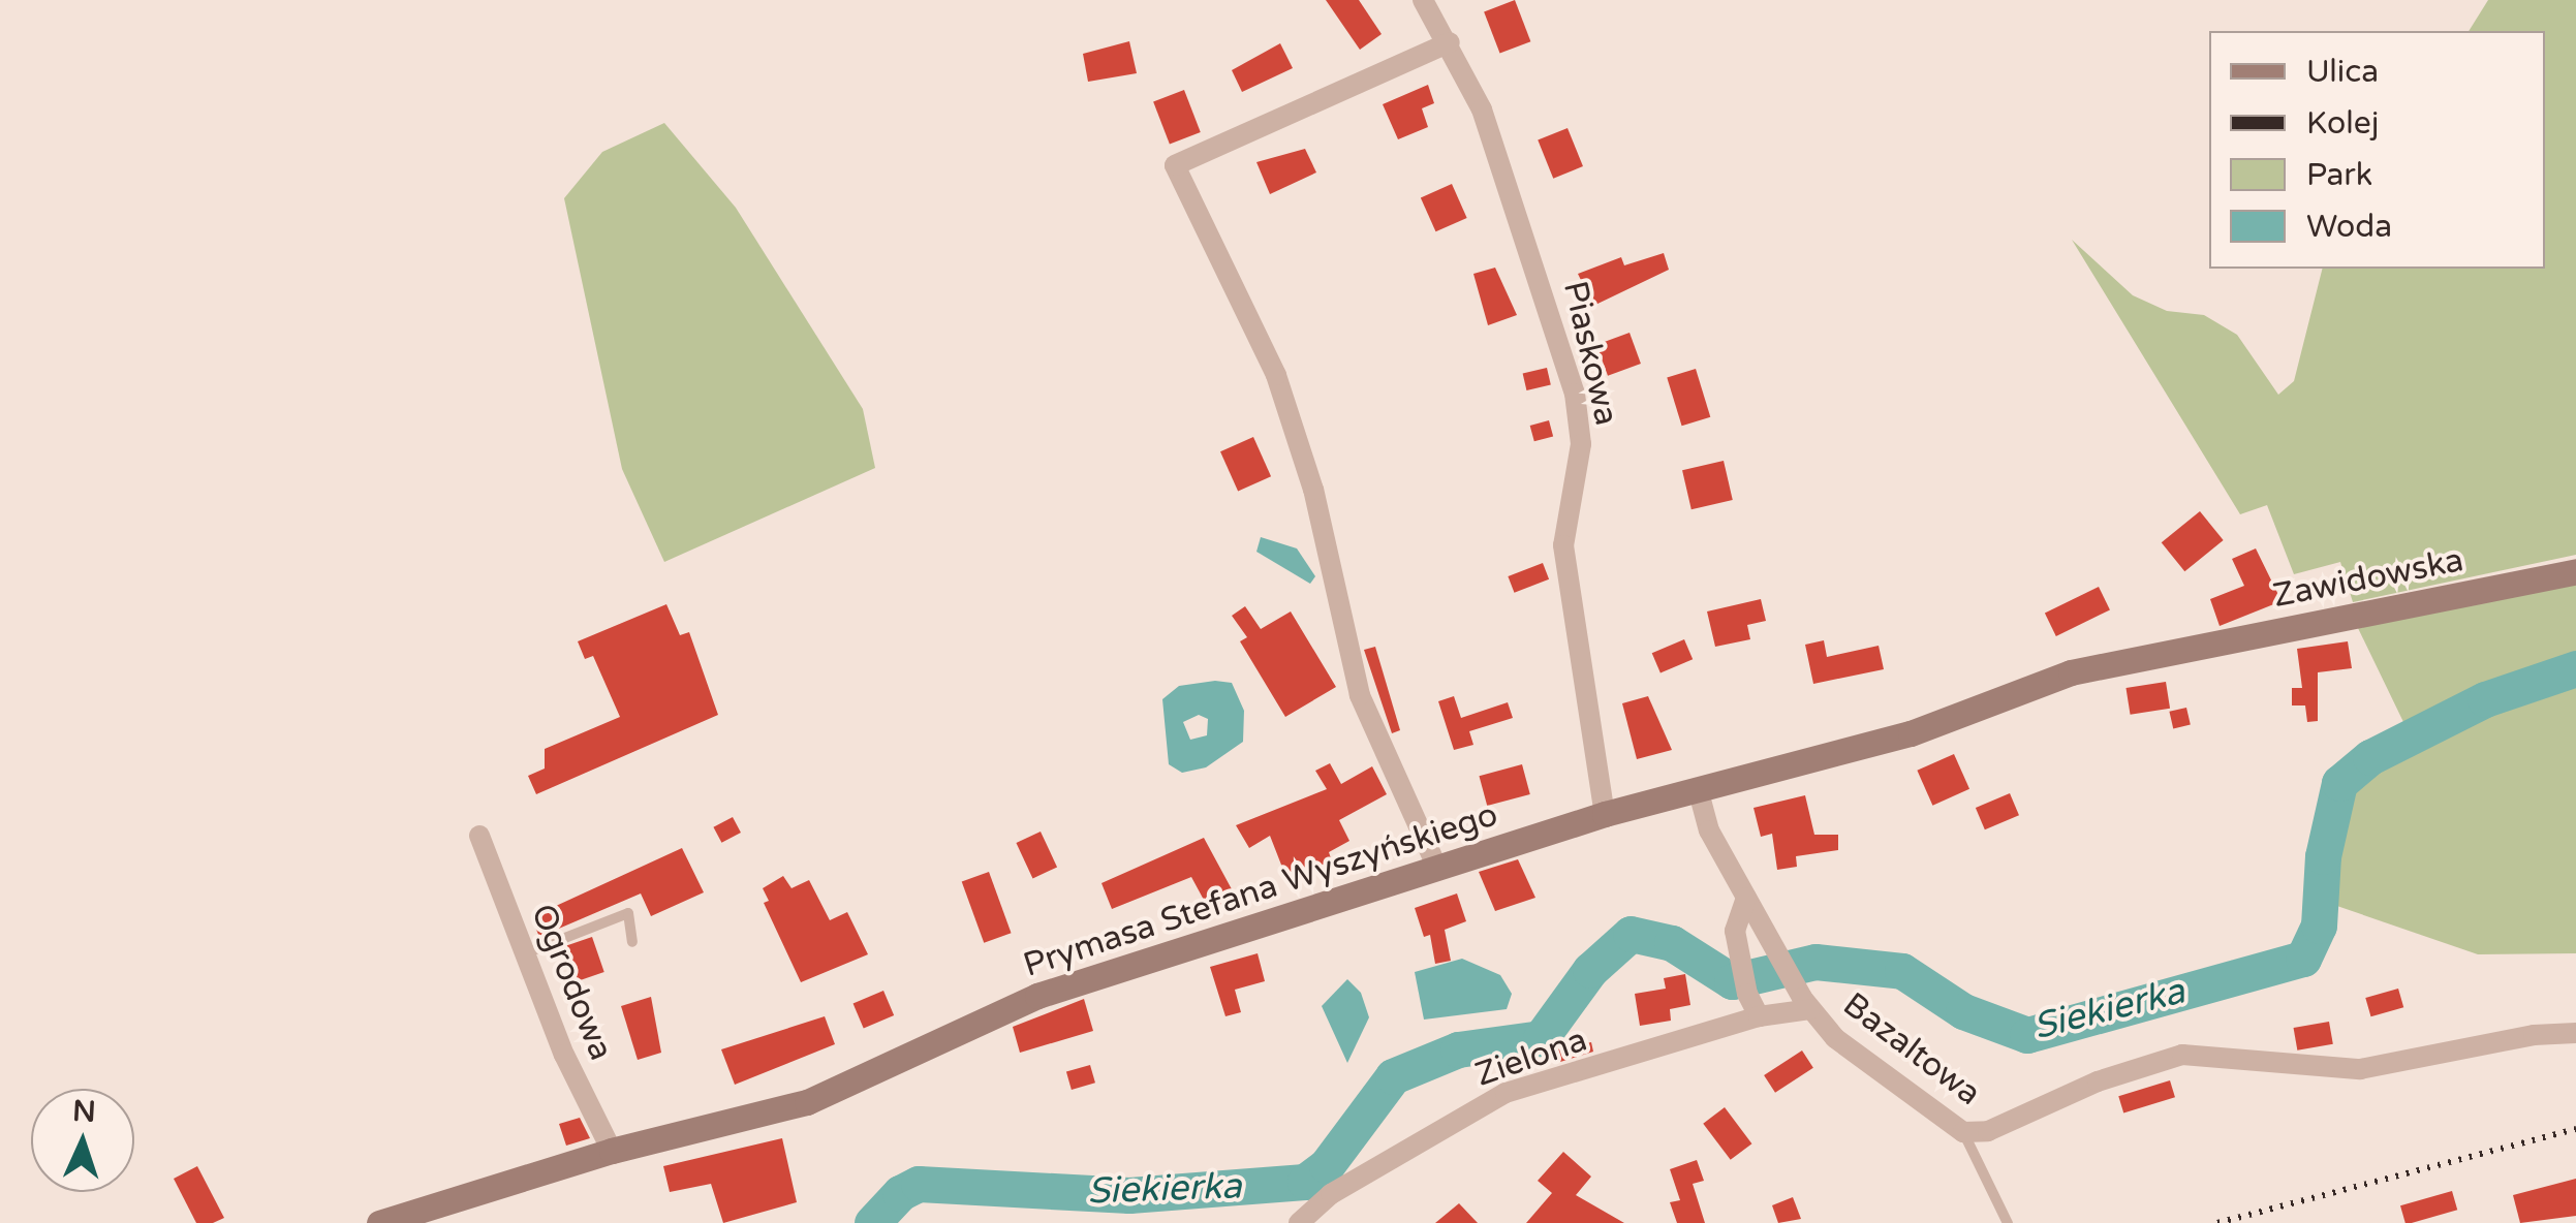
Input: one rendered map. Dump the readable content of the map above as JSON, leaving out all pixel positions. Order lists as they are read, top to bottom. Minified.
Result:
{"streets":{"main road":["Zawidowska","Prymasa Stefana Wyszyńskiego"],"street":["Piaskowa","Ogrodowa","Bazaltowa","Zielona"]},"crossings":[["Piaskowa","Prymasa Stefana Wyszyńskiego"],["Zawidowska","Prymasa Stefana Wyszyńskiego"],["Prymasa Stefana Wyszyńskiego","Ogrodowa"],["Prymasa Stefana Wyszyńskiego","Bazaltowa"],["Bazaltowa","Zielona"]],"water":["Siekierka"],"legend":["Ulica","Kolej","Park","Woda"],"north":"top"}
